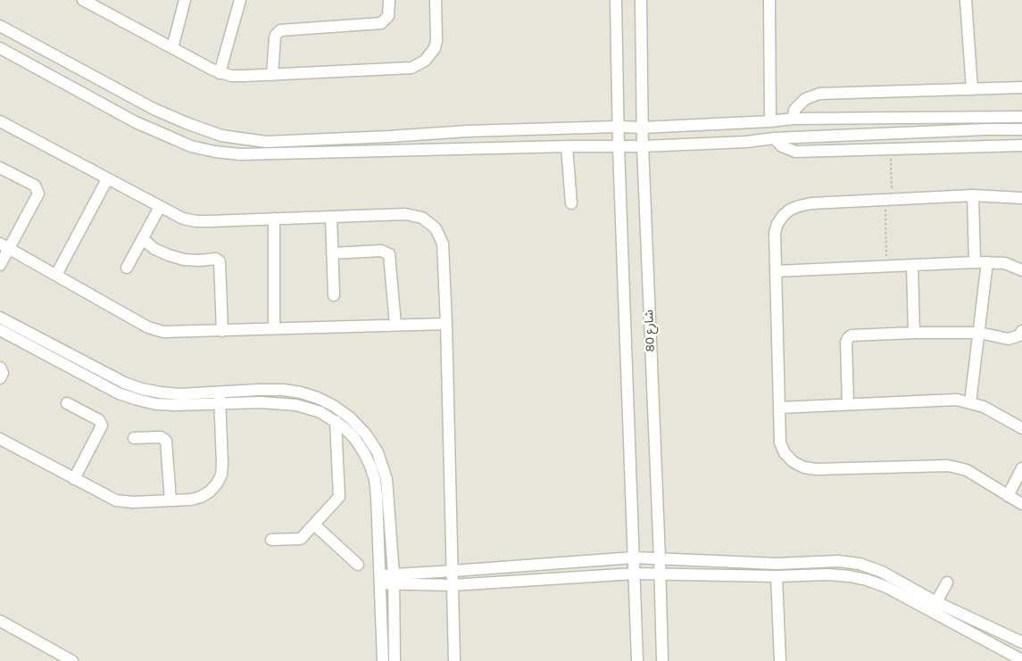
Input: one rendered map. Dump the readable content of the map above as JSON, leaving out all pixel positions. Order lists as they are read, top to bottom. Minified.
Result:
{"streets":{"street":["شارع 80"]}}
